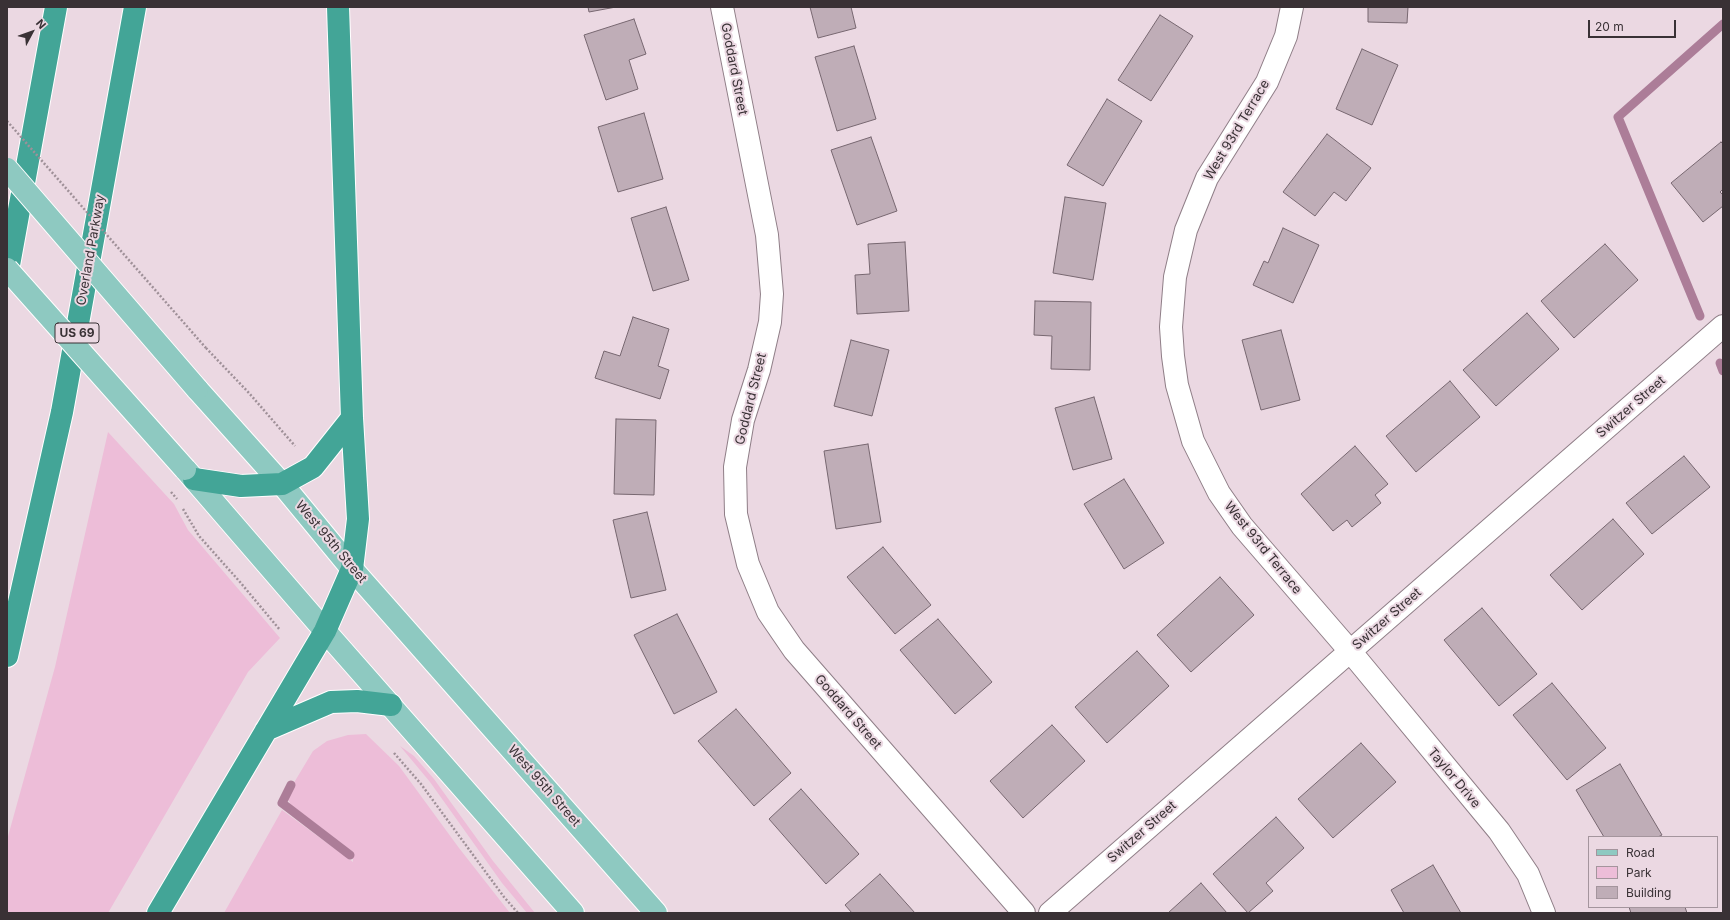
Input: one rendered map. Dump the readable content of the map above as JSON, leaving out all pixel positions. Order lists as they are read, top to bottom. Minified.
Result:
{"streets":{"highway":["Overland Parkway","US 69"],"main road":["West 95th Street"],"street":["Goddard Street","West 93rd Terrace","Switzer Street","Taylor Drive"]},"crossings":[["West 93rd Terrace","Switzer Street"],["West 93rd Terrace","Taylor Drive"],["Switzer Street","Taylor Drive"]],"legend":["Road","Park","Building"],"scale_bar":"20 m","north":"top right"}
